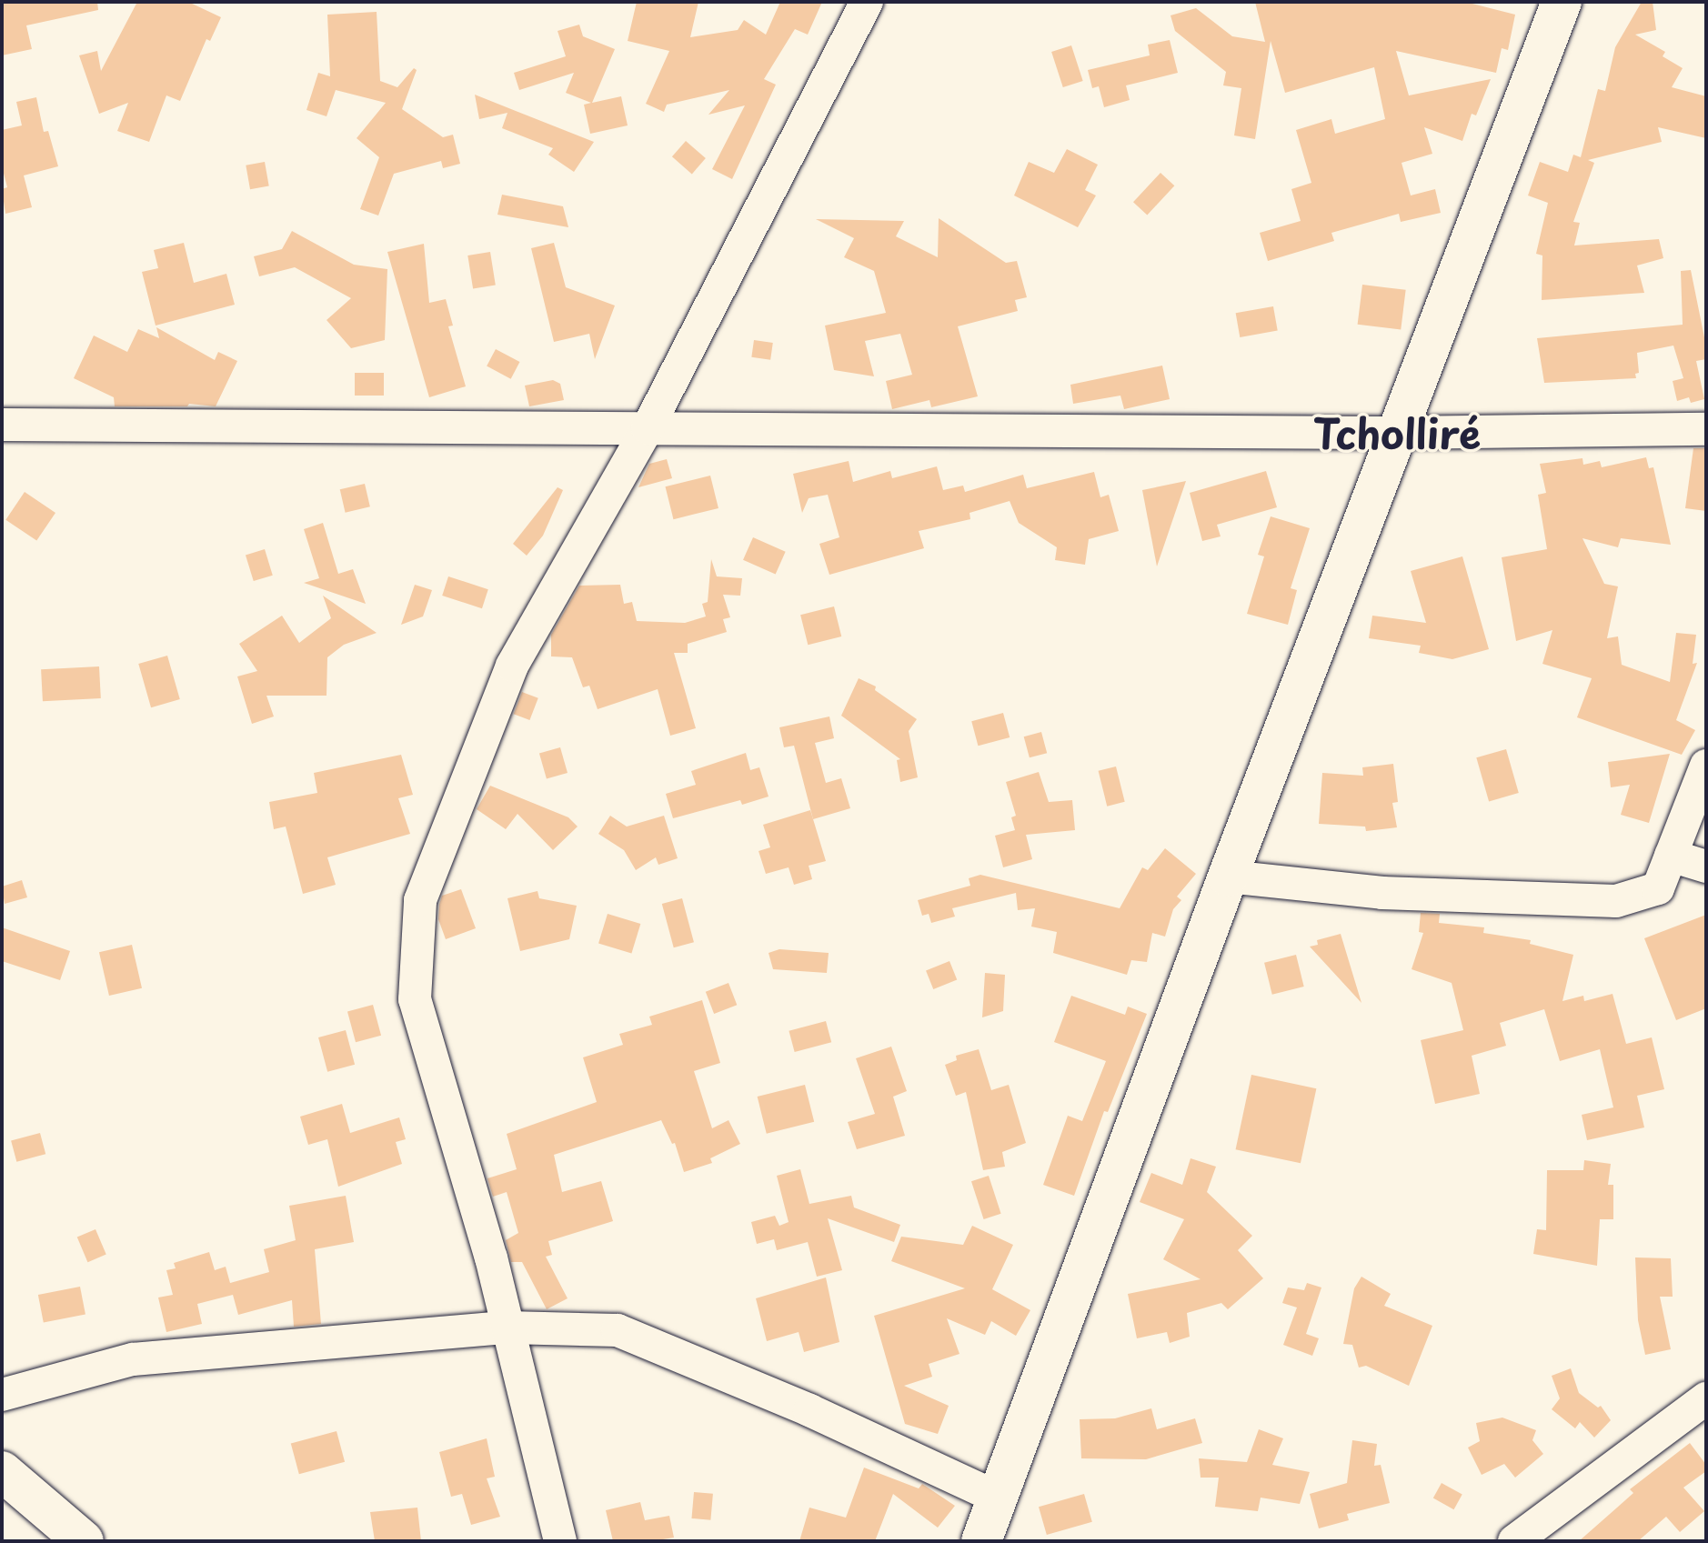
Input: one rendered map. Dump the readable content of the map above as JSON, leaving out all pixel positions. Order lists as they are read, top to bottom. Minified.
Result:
{"districts":["Tcholliré"]}
